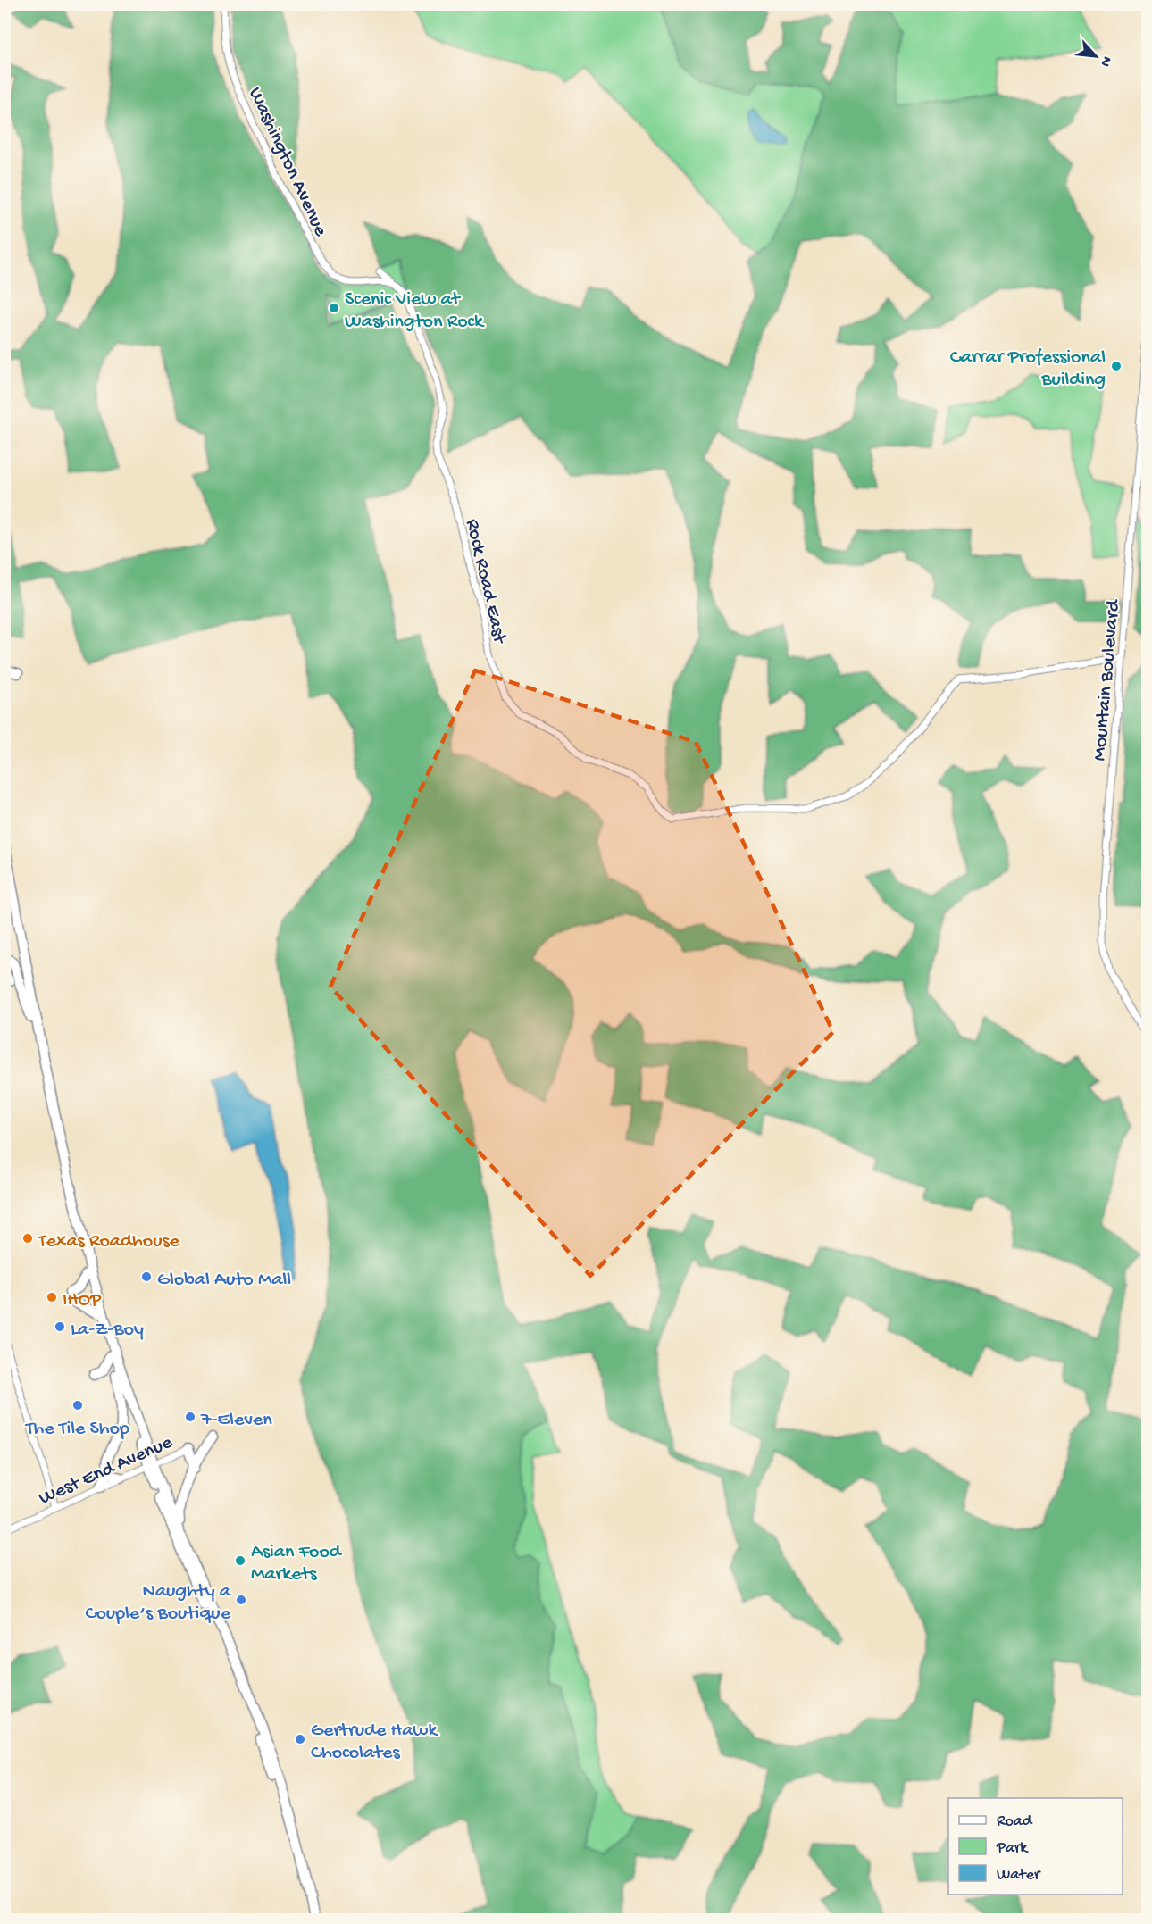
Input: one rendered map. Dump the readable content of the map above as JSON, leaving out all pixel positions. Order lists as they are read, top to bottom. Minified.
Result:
{"streets":{"street":["Washington Avenue","Rock Road East","Mountain Boulevard","West End Avenue"]},"crossings":[["Washington Avenue","Rock Road East"],["Rock Road East","Mountain Boulevard"]],"places":["Scenic View at Washington Rock","Carrar Professional Building","Texas Roadhouse","Global Auto Mall","IHOP","La-Z-Boy","The Tile Shop","7-Eleven","Asian Food Markets","Naughty a Couple’s Boutique","Gertrude Hawk Chocolates"],"legend":["Road","Park","Water"],"north":"bottom right"}
